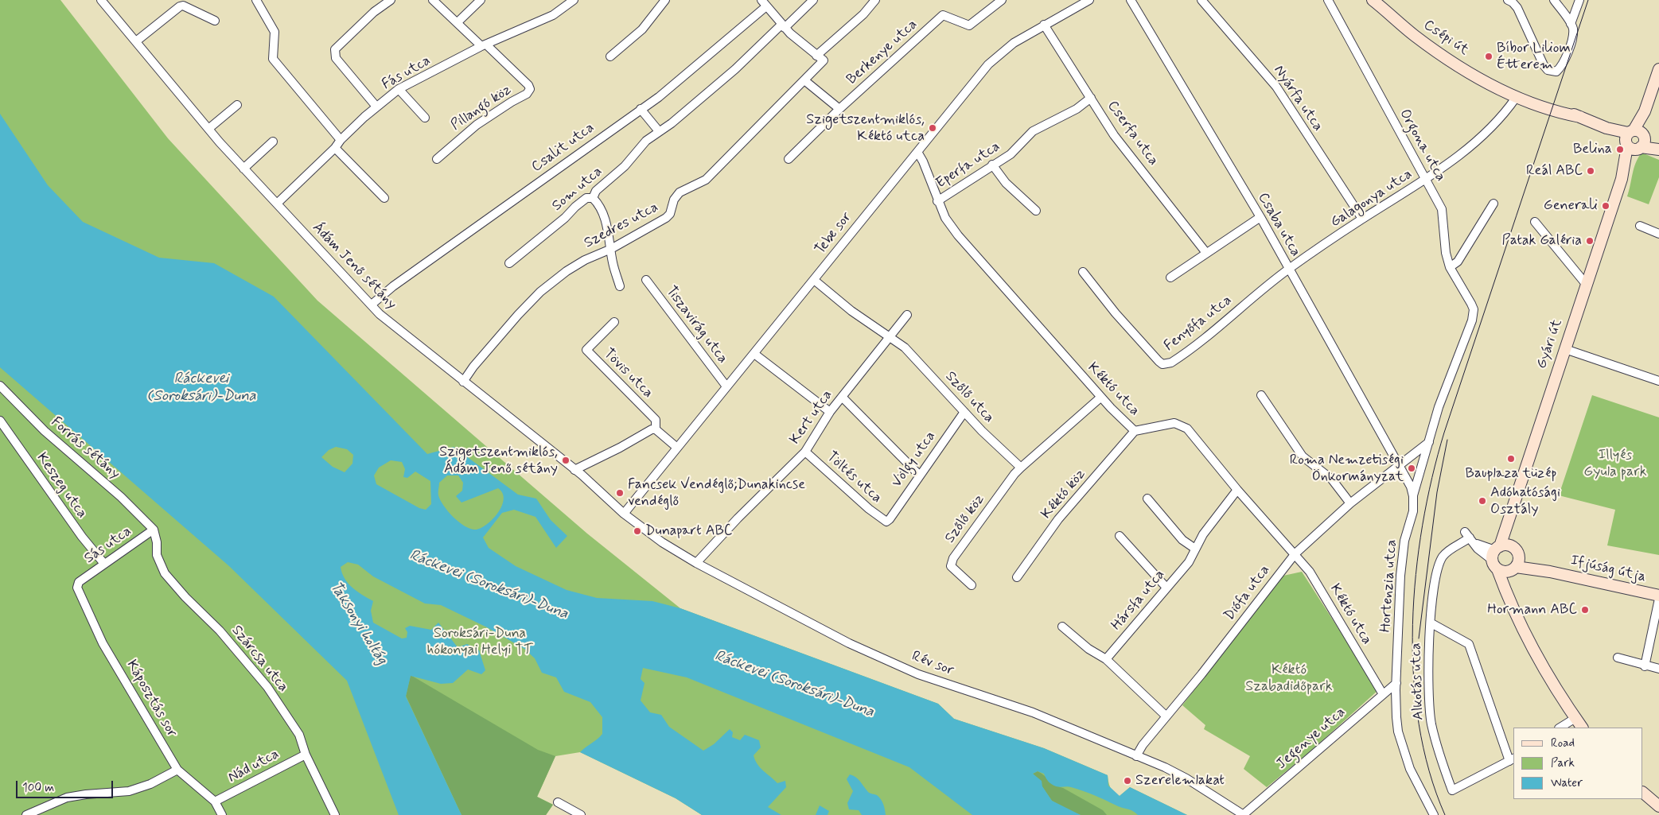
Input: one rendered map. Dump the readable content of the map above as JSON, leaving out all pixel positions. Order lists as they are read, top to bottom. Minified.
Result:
{"streets":{"street":["Csépi út","Berkenye utca","Fás utca","Nyárfa utca","Pillangó köz","Cserfa utca","Orgona utca","Csalit utca","Eperfa utca","Som utca","Galagonya utca","Csaba utca","Szedres utca","Tebe sor","Ádám Jenő sétány","Fenyőfa utca","Tiszavirág utca","Gyári út","Tövis utca","Kéktó utca","Szőlő utca","Kert utca","Forrás sétány","Völgy utca","Töltés utca","Keszeg utca","Kéktó köz","Szőlő köz","Sás utca","Ifjúság útja","Hortenzia utca","Diófa utca","Hársfa utca","Szárcsa utca","Rév sor","Alkotás utca","Káposztás sor","Jegenye utca","Nád utca"]},"crossings":[["Csépi út","Galagonya utca"],["Csépi út","Gyári út"],["Fás utca","Pillangó köz"],["Fás utca","Ádám Jenő sétány"],["Nyárfa utca","Galagonya utca"],["Cserfa utca","Eperfa utca"],["Cserfa utca","Tebe sor"],["Orgona utca","Galagonya utca"],["Orgona utca","Diófa utca"],["Csalit utca","Ádám Jenő sétány"],["Eperfa utca","Kéktó utca"],["Galagonya utca","Csaba utca"],["Galagonya utca","Fenyőfa utca"],["Csaba utca","Fenyőfa utca"],["Csaba utca","Hortenzia utca"],["Csaba utca","Diófa utca"],["Szedres utca","Ádám Jenő sétány"],["Tebe sor","Ádám Jenő sétány"],["Tebe sor","Tiszavirág utca"],["Tebe sor","Tövis utca"],["Tebe sor","Kéktó utca"],["Tebe sor","Szőlő utca"],["Tebe sor","Rév sor"],["Ádám Jenő sétány","Rév sor"],["Gyári út","Ifjúság útja"],["Gyári út","Alkotás utca"],["Kéktó utca","Kéktó köz"],["Kéktó utca","Diófa utca"],["Kéktó utca","Hársfa utca"],["Kéktó utca","Jegenye utca"],["Szőlő utca","Kert utca"],["Szőlő utca","Völgy utca"],["Szőlő utca","Szőlő köz"],["Kert utca","Töltés utca"],["Kert utca","Rév sor"],["Forrás sétány","Sás utca"],["Forrás sétány","Szárcsa utca"],["Völgy utca","Töltés utca"],["Keszeg utca","Sás utca"],["Sás utca","Szárcsa utca"],["Sás utca","Káposztás sor"],["Ifjúság útja","Alkotás utca"],["Hortenzia utca","Jegenye utca"],["Diófa utca","Rév sor"],["Szárcsa utca","Nád utca"],["Rév sor","Jegenye utca"],["Káposztás sor","Nád utca"]],"water":["Ráckevei (Soroksári)-Duna","Taksonyi holtág"],"parks":["Illyés Gyula park","Soroksári-Duna hókonyai Helyi TT","Kéktó Szabadidőpark"],"places":["Bíbor Liliom Étterem","Szigetszentmiklós, Kéktó utca","Belina","Reál ABC","Generali","Patak Galéria","Bauplaza tüzép","Szigetszentmiklós, Ádám Jenő sétány","Roma Nemzetiségi Önkormányzat","Fancsek Vendéglő;Dunakincse vendéglő","Adóhatósági Osztály","Dunapart ABC","Hormann ABC","Szerelemlakat"],"legend":["Road","Park","Water"],"scale_bar":"100 m"}
